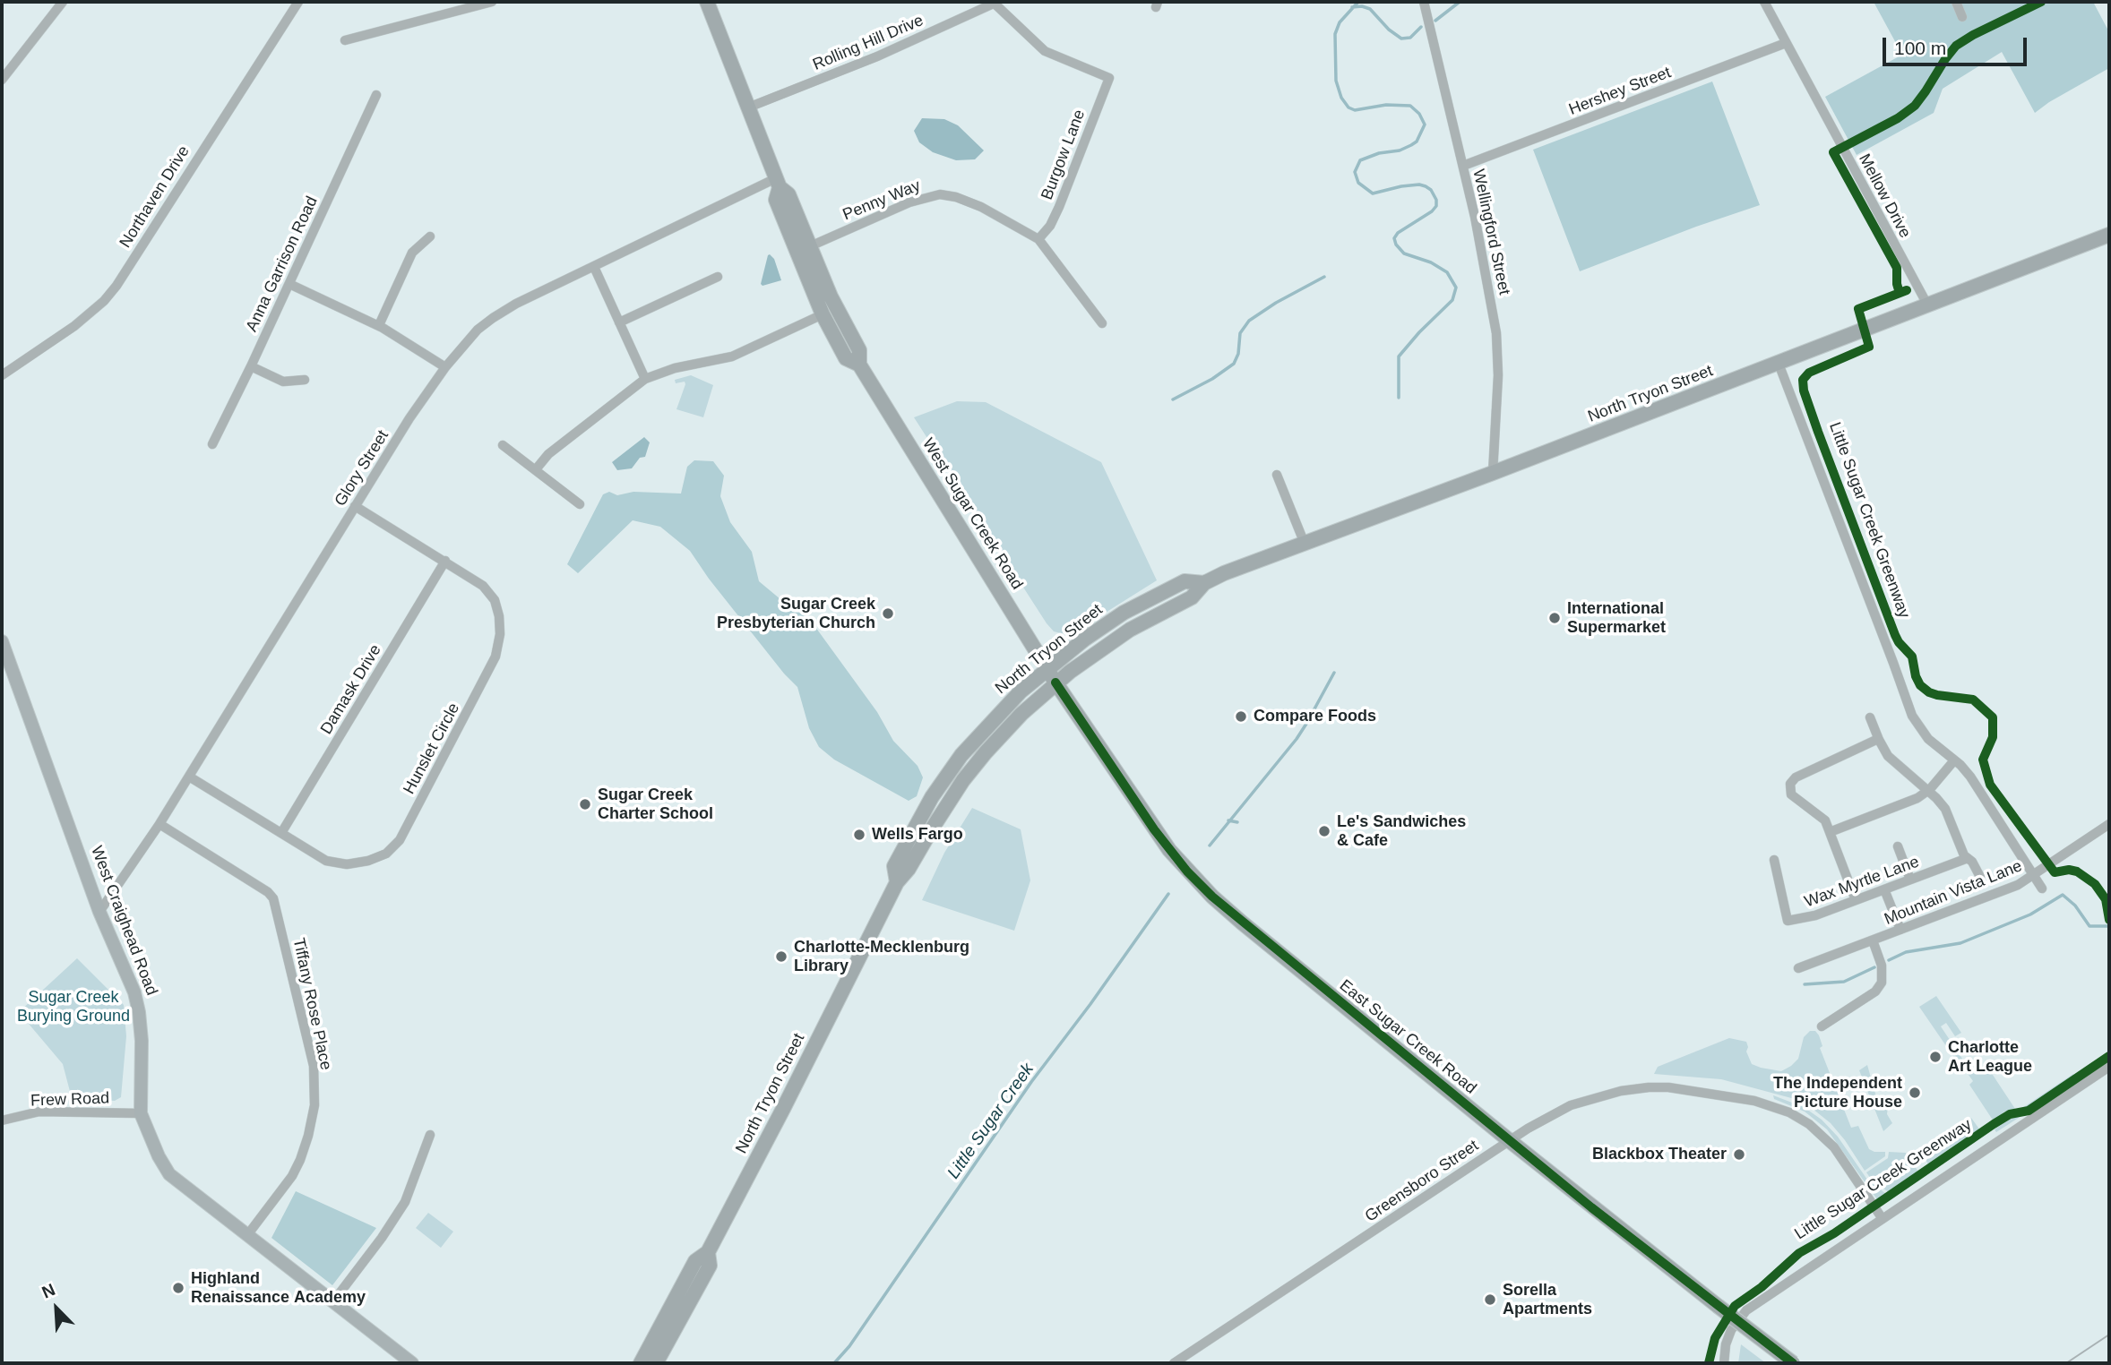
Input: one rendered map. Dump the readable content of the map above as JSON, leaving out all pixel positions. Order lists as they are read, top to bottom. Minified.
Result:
{"streets":{"main road":["North Tryon Street","West Sugar Creek Road","East Sugar Creek Road"],"street":["Rolling Hill Drive","Hershey Street","Burgow Lane","Mellow Drive","Northaven Drive","Penny Way","Wellingford Street","Anna Garrison Road","Glory Street","Damask Drive","Hunslet Circle","Wax Myrtle Lane","Mountain Vista Lane","West Craighead Road","Tiffany Rose Place","Frew Road","Greensboro Street"],"cycle path":["Little Sugar Creek Greenway"]},"crossings":[["Rolling Hill Drive","Burgow Lane"],["Rolling Hill Drive","West Sugar Creek Road"],["Hershey Street","Mellow Drive"],["Hershey Street","Wellingford Street"],["Burgow Lane","Penny Way"],["Mellow Drive","North Tryon Street"],["Penny Way","West Sugar Creek Road"],["Wellingford Street","North Tryon Street"],["North Tryon Street","West Sugar Creek Road"],["North Tryon Street","East Sugar Creek Road"],["Glory Street","West Sugar Creek Road"],["Glory Street","Hunslet Circle"],["Glory Street","West Craighead Road"],["Glory Street","Tiffany Rose Place"],["West Sugar Creek Road","East Sugar Creek Road"],["Damask Drive","Hunslet Circle"],["West Craighead Road","Tiffany Rose Place"],["West Craighead Road","Frew Road"],["East Sugar Creek Road","Greensboro Street"]],"water":["Little Sugar Creek"],"parks":["Sugar Creek Burying Ground"],"places":["Sugar Creek Presbyterian Church","International Supermarket","Compare Foods","Sugar Creek Charter School","Le's Sandwiches & Cafe","Wells Fargo","Charlotte-Mecklenburg Library","Charlotte Art League","The Independent Picture House","Blackbox Theater","Highland Renaissance Academy","Sorella Apartments"],"scale_bar":"100 m","north":"top left"}
